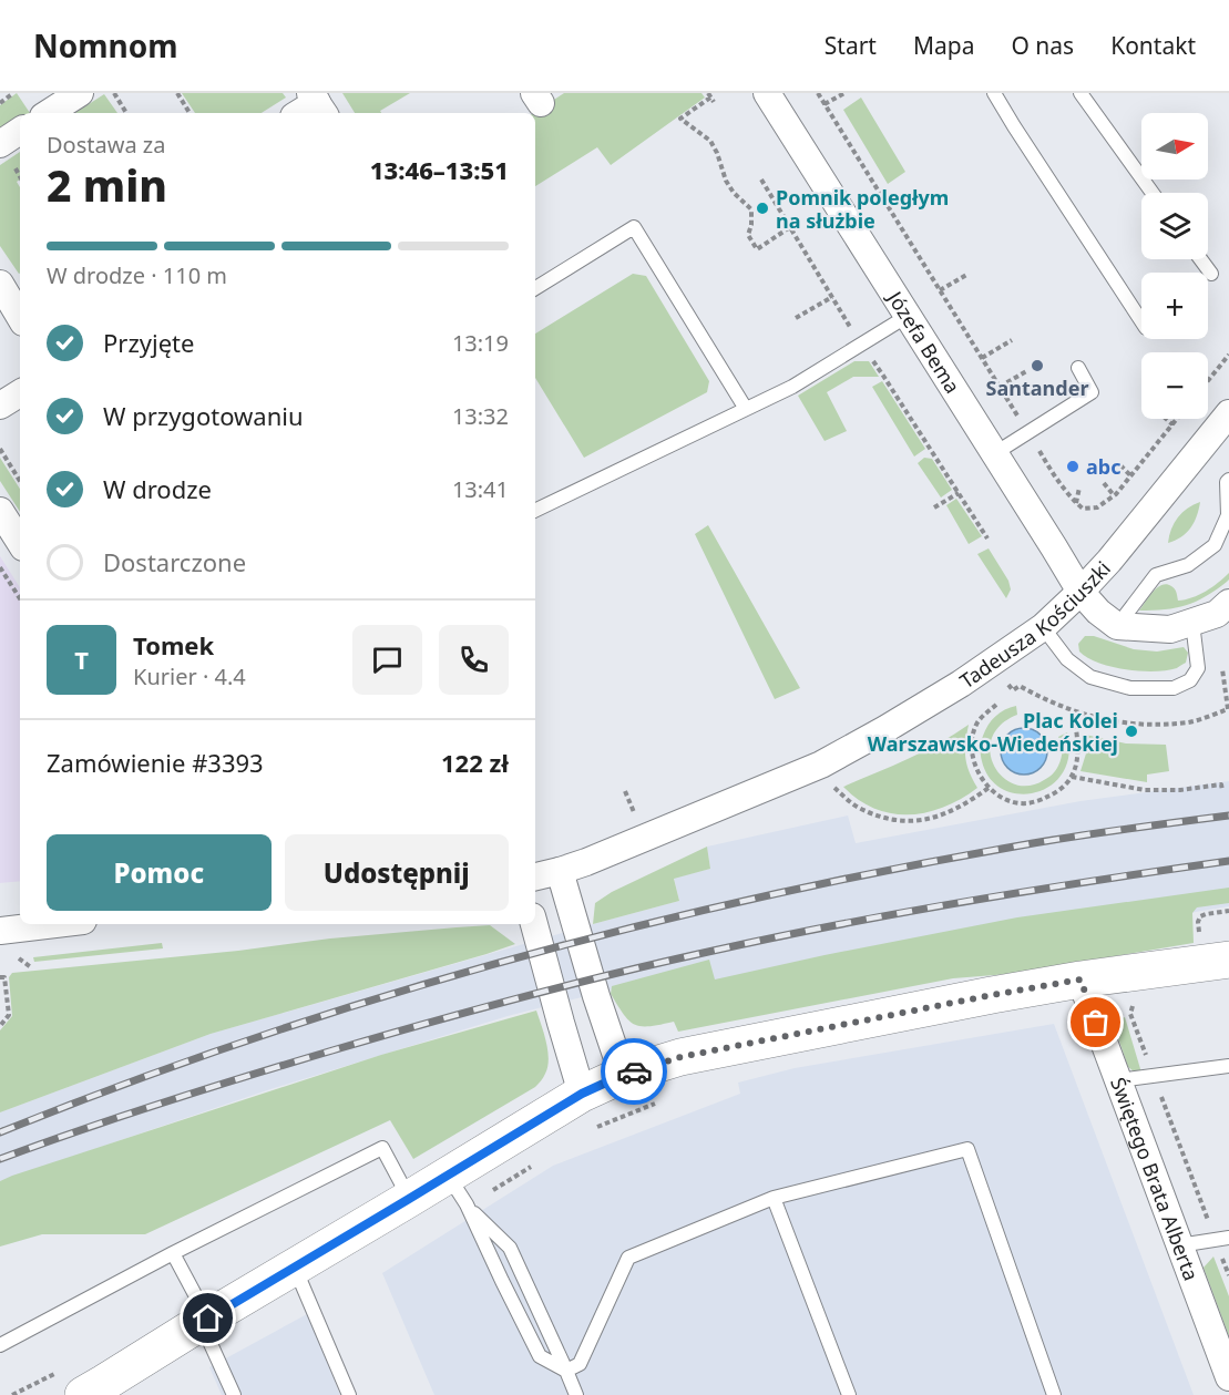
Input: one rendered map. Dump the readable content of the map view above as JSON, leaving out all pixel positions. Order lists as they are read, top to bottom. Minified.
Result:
{"streets":{"street":["Józefa Bema","Tadeusza Kościuszki","Świętego Brata Alberta"]},"crossings":[["Józefa Bema","Tadeusza Kościuszki"]],"places":["Pomnik poległym na służbie","Santander","abc","Plac Kolei Warszawsko-Wiedeńskiej"],"north":"right","page":{"header":"Nomnom","nav":["Start","Mapa","O nas","Kontakt"],"map_buttons":["+","−"],"heading":["2 min","Dostawa za","13:46–13:51"],"panel":["Tomek","Kurier · 4.4","Zamówienie #3393","122 zł"],"bar":"W drodze · 110 m","list":[["Przyjęte","13:19"],["W przygotowaniu","13:32"],["W drodze","13:41"],"Dostarczone"],"round":"T","buttons":["Pomoc","Udostępnij"]}}
